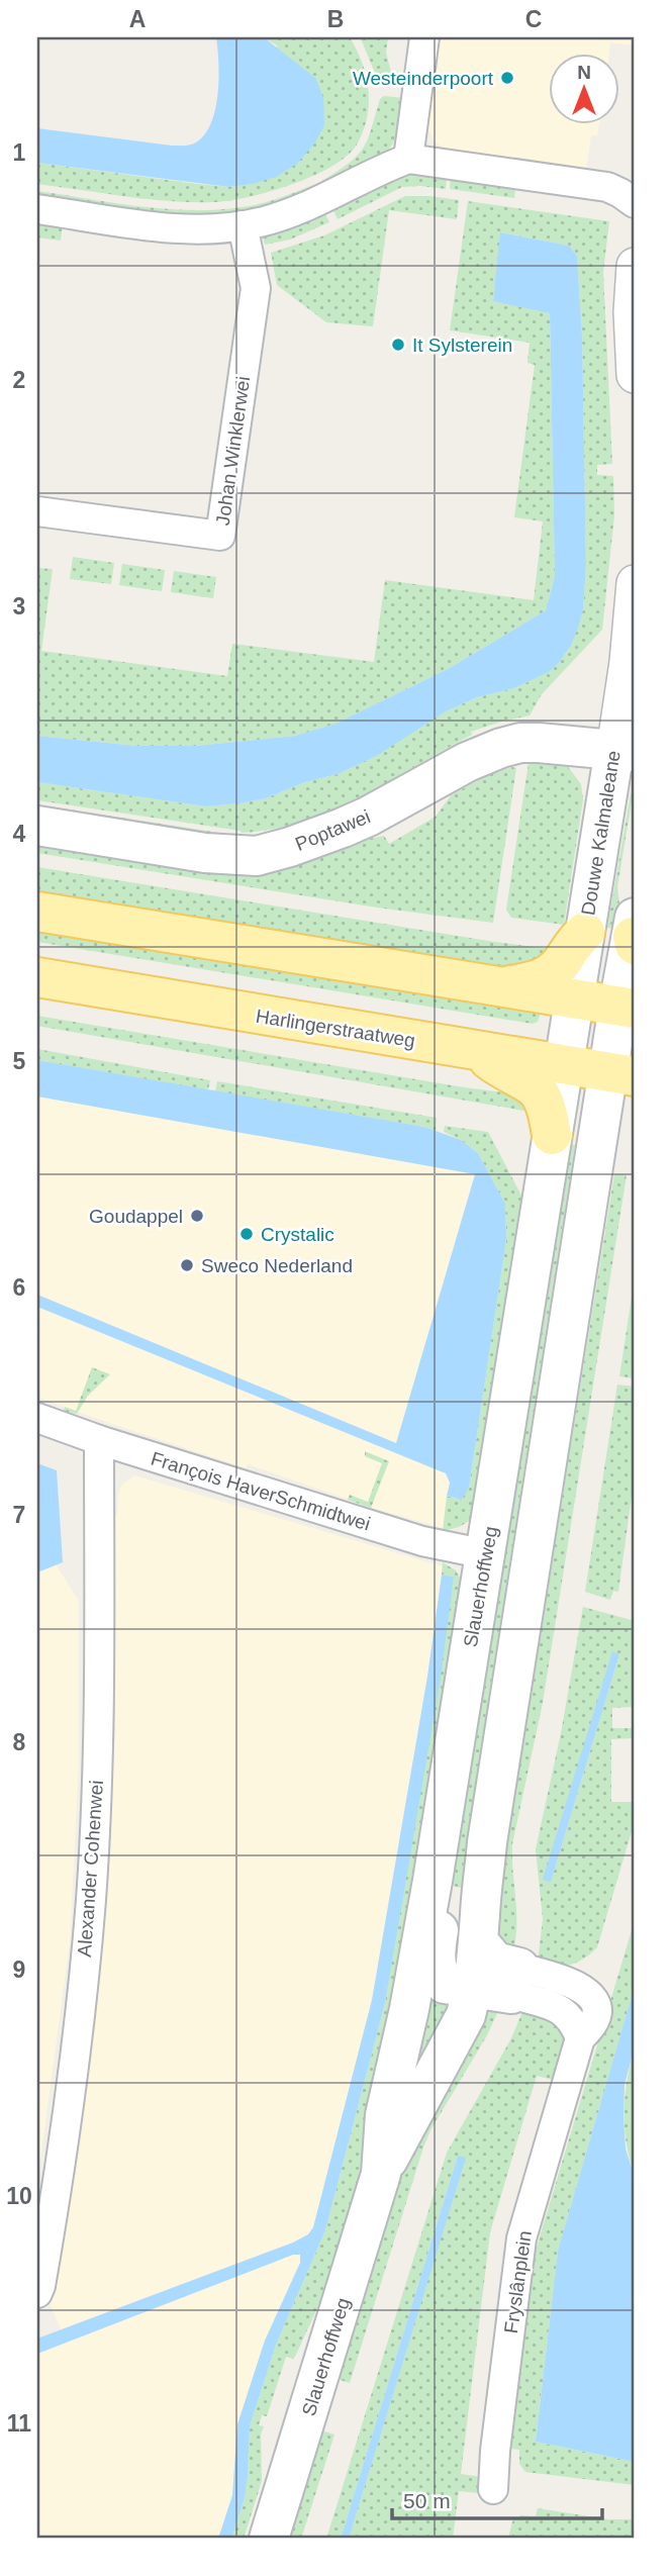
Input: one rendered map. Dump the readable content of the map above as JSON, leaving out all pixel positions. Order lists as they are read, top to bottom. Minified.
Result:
{"streets":{"main road":["Poptawei","Douwe Kalmaleane","Harlingerstraatweg","Slauerhoffweg"],"street":["Johan Winklerwei","François HaverSchmidtwei","Alexander Cohenwei","Fryslânplein"]},"crossings":[["Poptawei","Douwe Kalmaleane"],["Douwe Kalmaleane","Slauerhoffweg"],["Harlingerstraatweg","Slauerhoffweg"],["François HaverSchmidtwei","Slauerhoffweg"],["François HaverSchmidtwei","Alexander Cohenwei"]],"places":["Westeinderpoort","It Sylsterein","Goudappel","Crystalic","Sweco Nederland"],"scale_bar":"50 m","north":"top","grid":{"columns":["A","B","C"],"rows":["1","2","3","4","5","6","7","8","9","10","11"]}}
